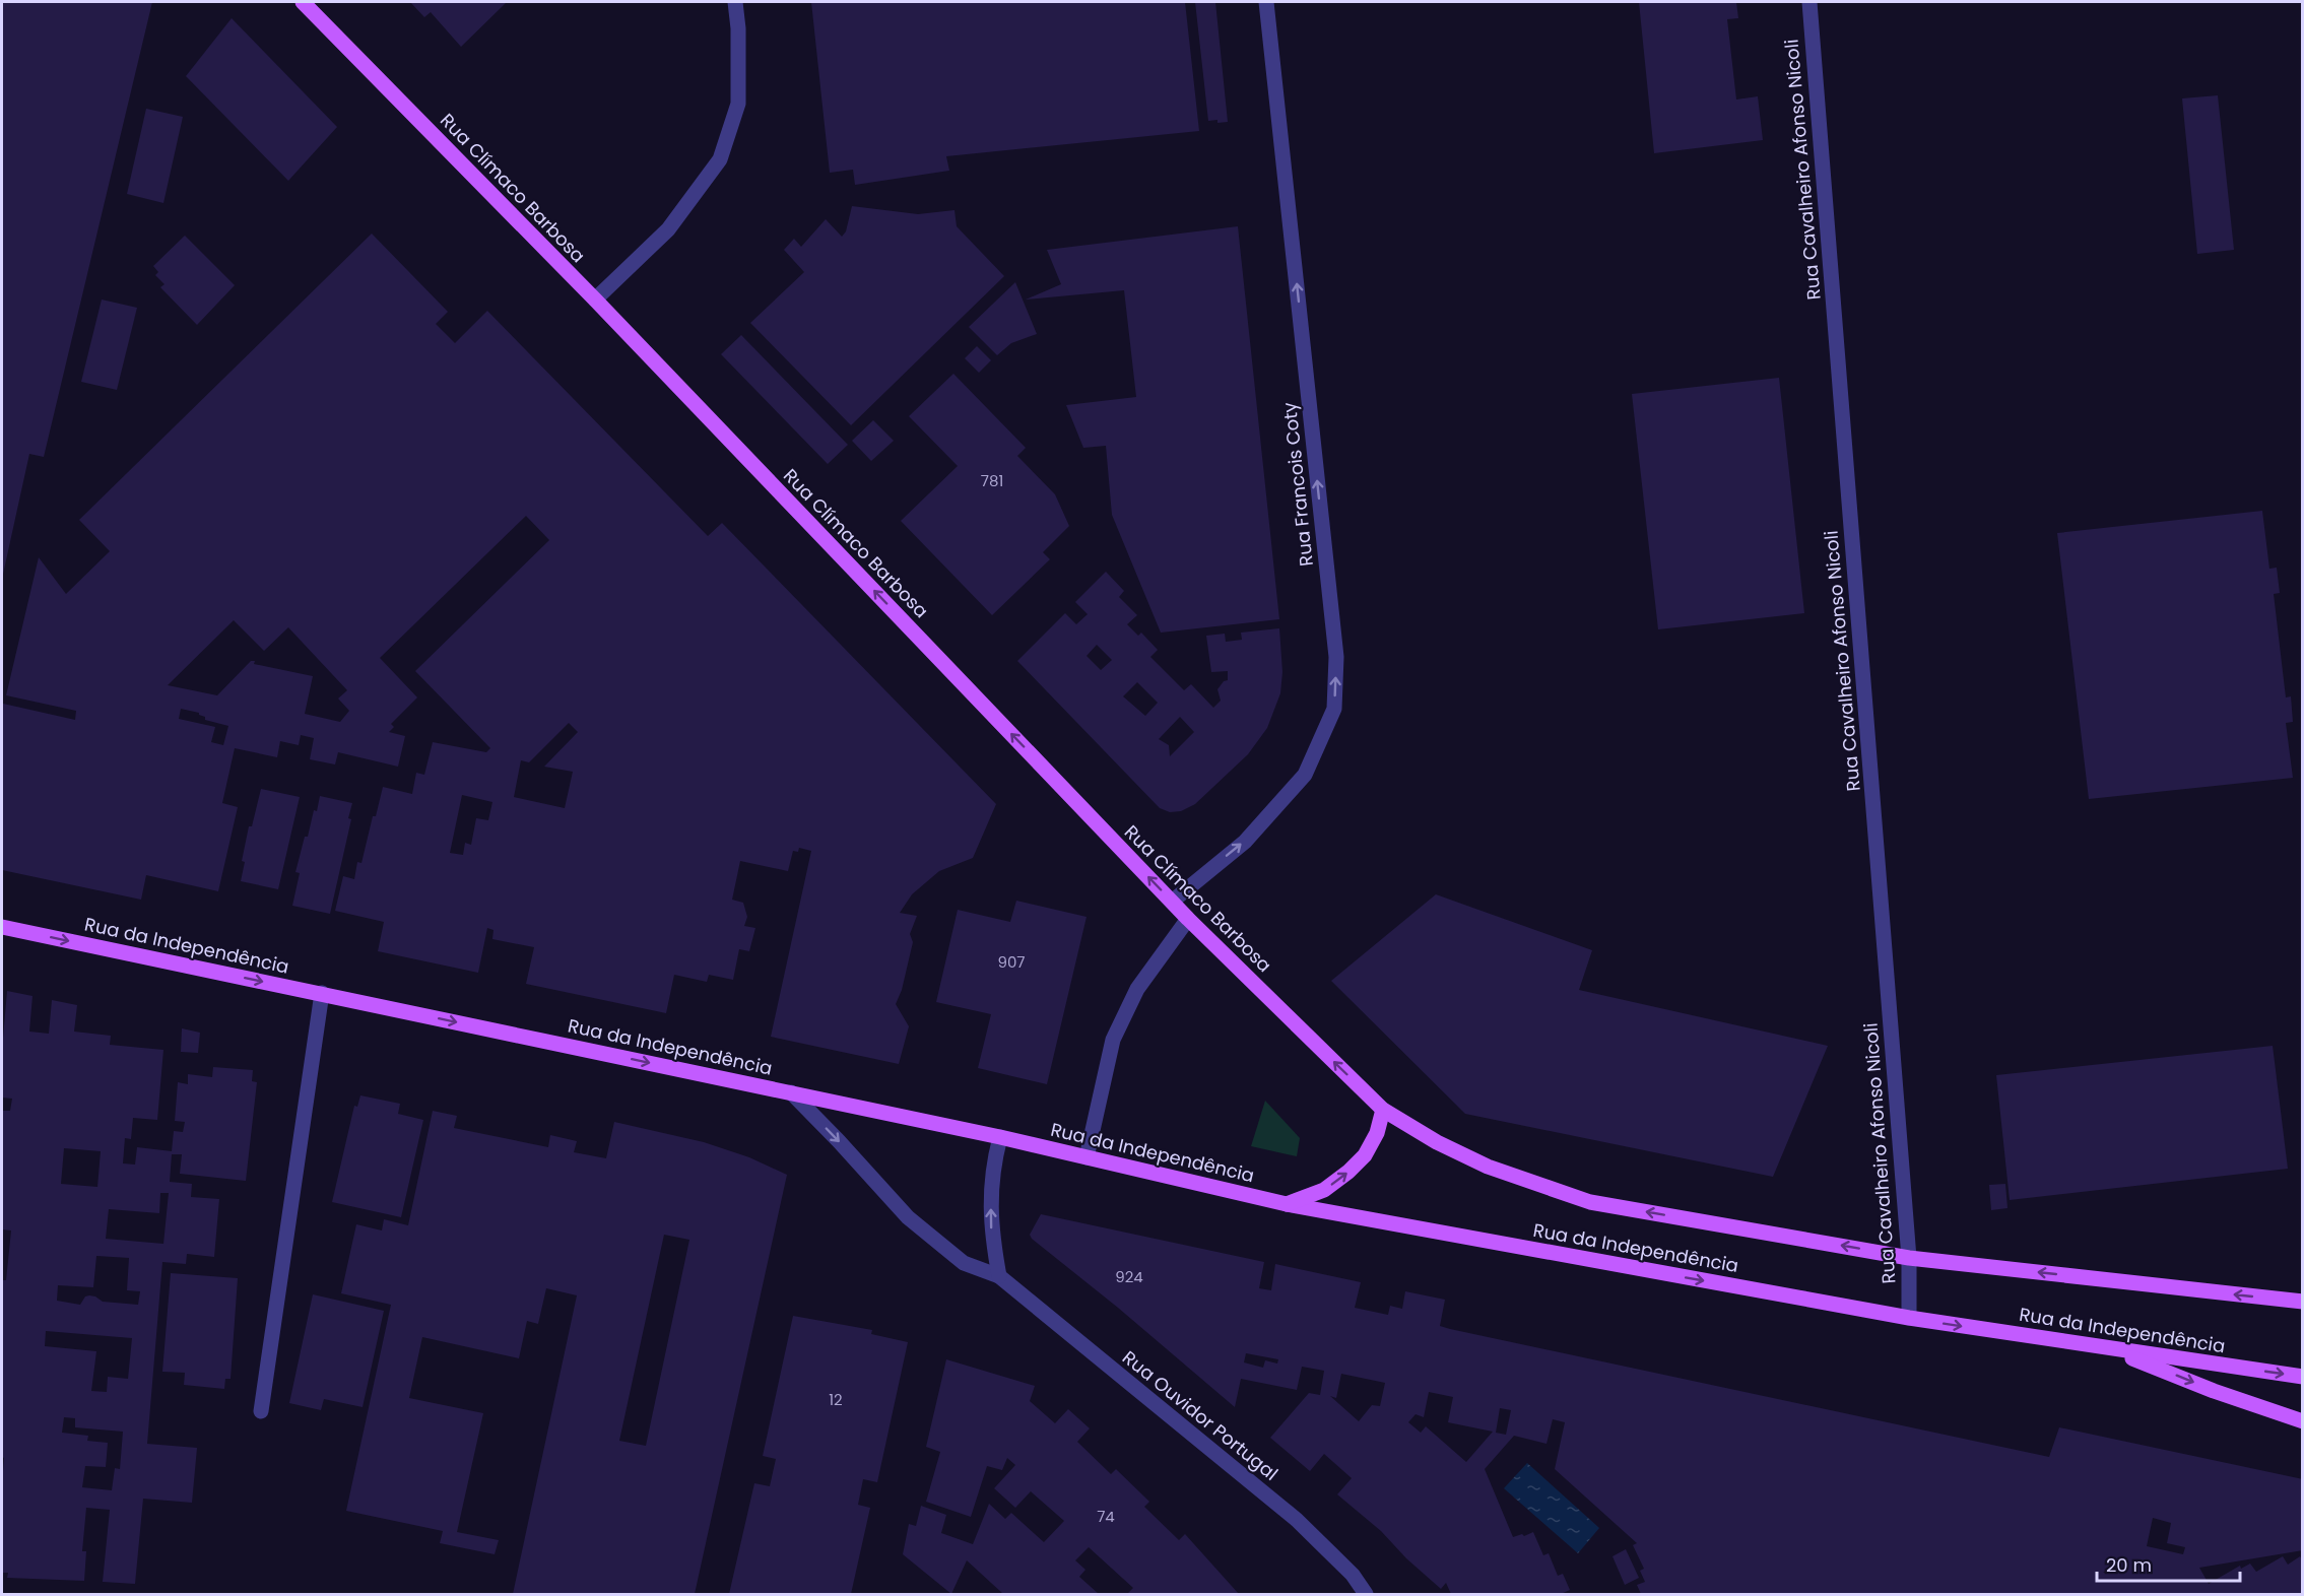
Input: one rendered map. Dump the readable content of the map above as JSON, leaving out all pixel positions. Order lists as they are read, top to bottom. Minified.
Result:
{"streets":{"main road":["Rua Clímaco Barbosa","Rua da Independência"],"street":["Rua Cavalheiro Afonso Nicoli","Rua Francois Coty","Rua Ouvidor Portugal"]},"crossings":[["Rua Cavalheiro Afonso Nicoli","Rua da Independência"],["Rua Clímaco Barbosa","Rua Francois Coty"],["Rua Clímaco Barbosa","Rua da Independência"],["Rua da Independência","Rua Ouvidor Portugal"]],"one_way":["Rua Clímaco Barbosa","Rua Francois Coty","Rua Ouvidor Portugal"],"house_numbers":["781","907","924","12","74"],"scale_bar":"20 m"}
